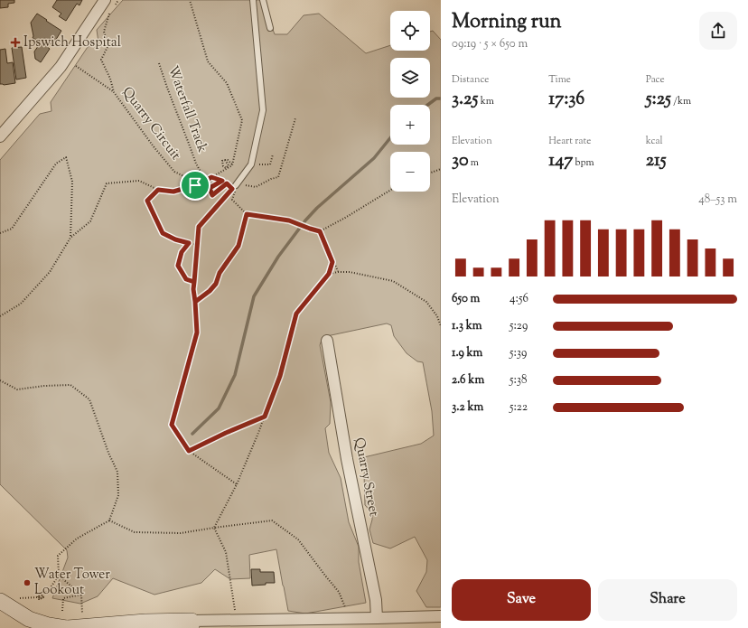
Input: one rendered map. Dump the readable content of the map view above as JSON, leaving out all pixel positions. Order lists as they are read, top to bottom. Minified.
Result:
{"streets":{"street":["Quarry Street"],"path":["Waterfall Track","Quarry Circuit"]},"places":{"health":["Ipswich Hospital"],"other":["Water Tower Lookout"]},"page":{"heading":["Morning run","09:19 · 5 × 650 m"],"map_buttons":["+","−"],"stats":[["Distance","3.25 km"],["Time","17:36"],["Pace","5:25 /km"],["Elevation","30 m"],["Heart rate","147 bpm"],["kcal","215"]],"chart":["Elevation","48–53 m"],"list":[{"name":"650 m","note":"4:56"},{"name":"1.3 km","note":"5:29"},{"name":"1.9 km","note":"5:39"},{"name":"2.6 km","note":"5:38"},{"name":"3.2 km","note":"5:22"}],"buttons":["Save","Share"]}}
